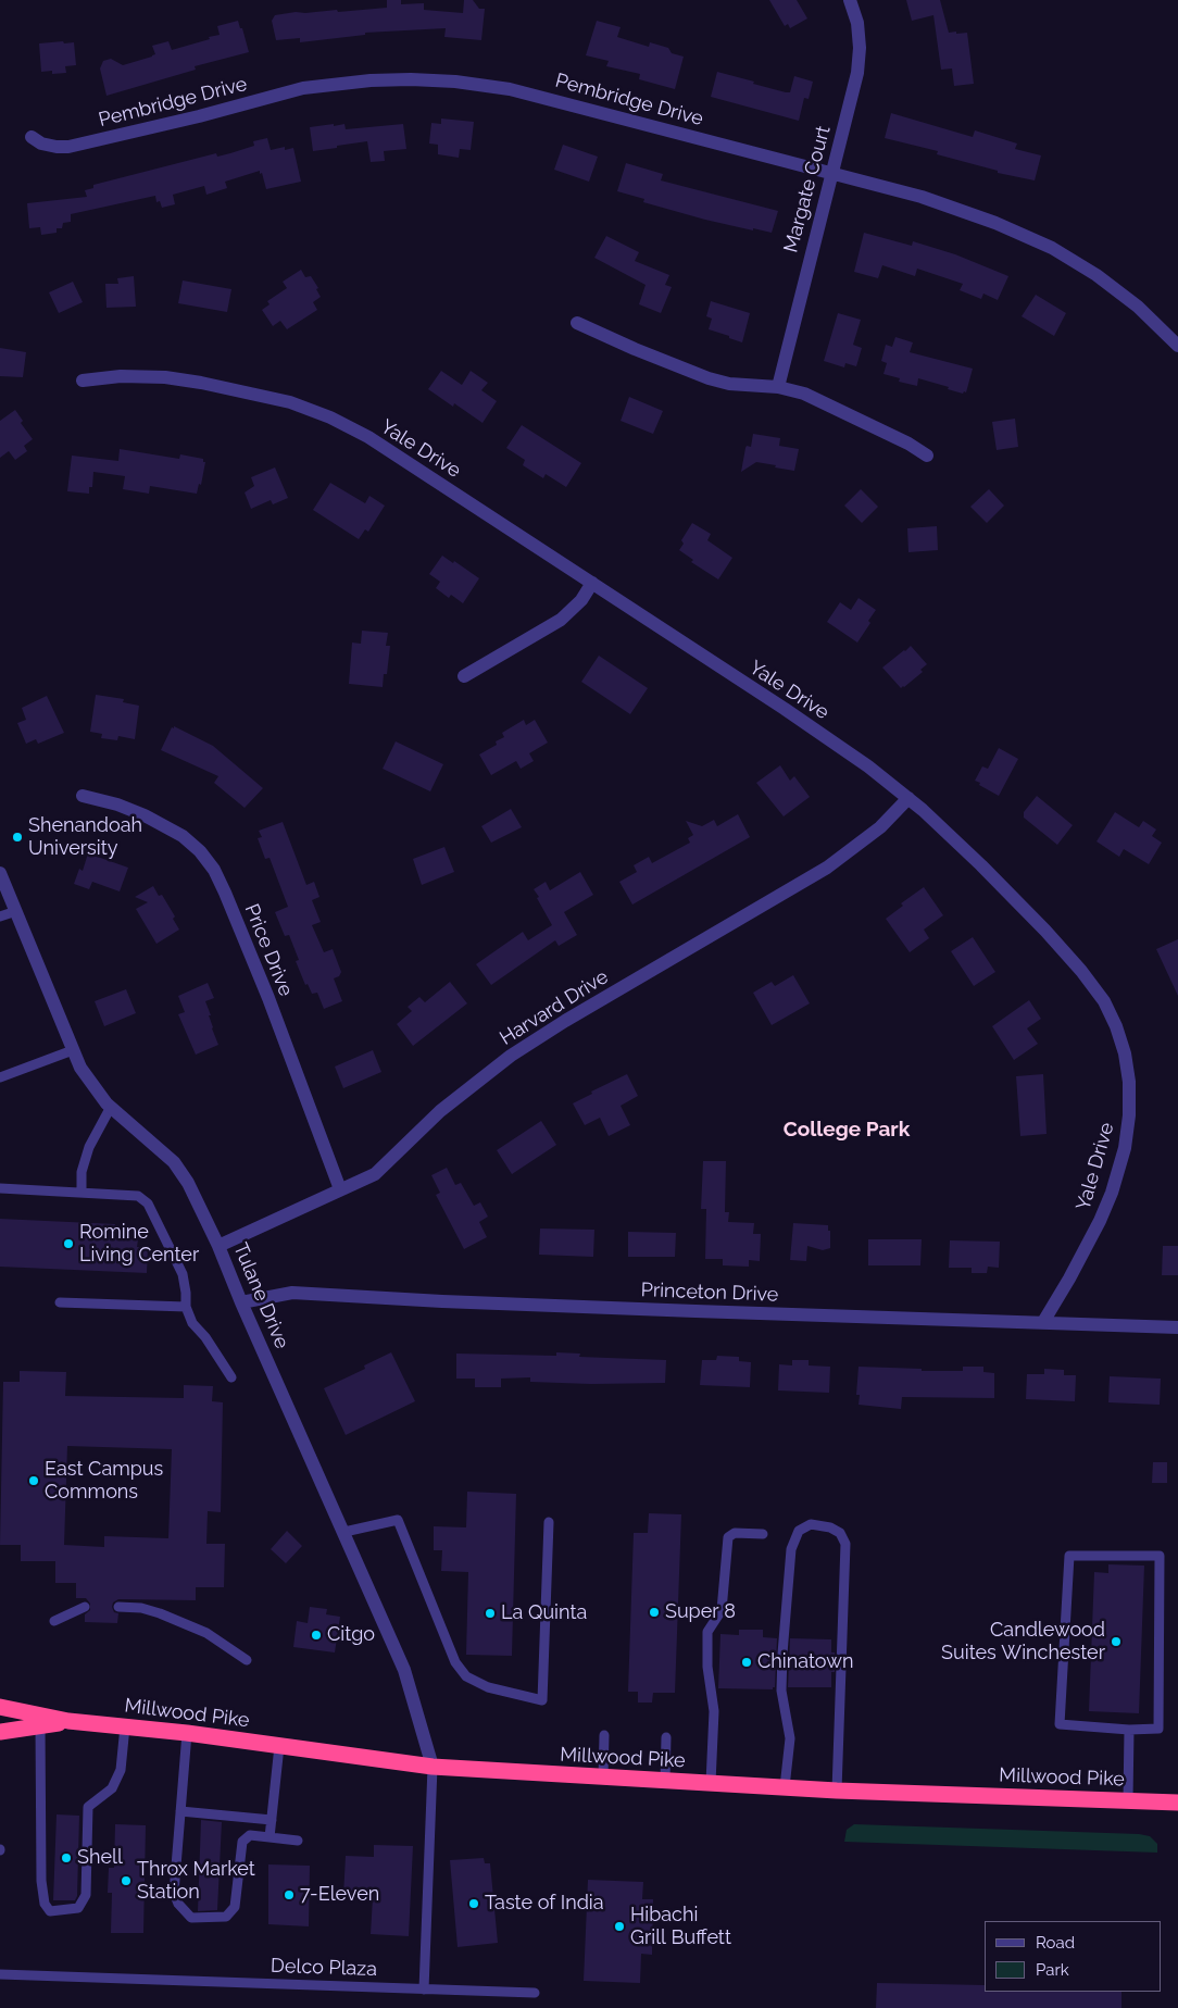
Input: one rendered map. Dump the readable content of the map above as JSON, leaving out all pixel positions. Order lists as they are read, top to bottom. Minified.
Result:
{"streets":{"highway":["Millwood Pike"],"street":["Pembridge Drive","Margate Court","Yale Drive","Price Drive","Harvard Drive","Princeton Drive","Tulane Drive"],"lane":["Delco Plaza"]},"crossings":[["Pembridge Drive","Margate Court"],["Yale Drive","Harvard Drive"],["Yale Drive","Princeton Drive"],["Price Drive","Harvard Drive"],["Harvard Drive","Tulane Drive"],["Princeton Drive","Tulane Drive"],["Tulane Drive","Millwood Pike"]],"districts":["College Park"],"places":["Shenandoah University","Romine Living Center","East Campus Commons","Super 8","La Quinta","Citgo","Candlewood Suites Winchester","Chinatown","Shell","Throx Market Station","7-Eleven","Taste of India","Hibachi Grill Buffett"],"legend":["Road","Park"]}
